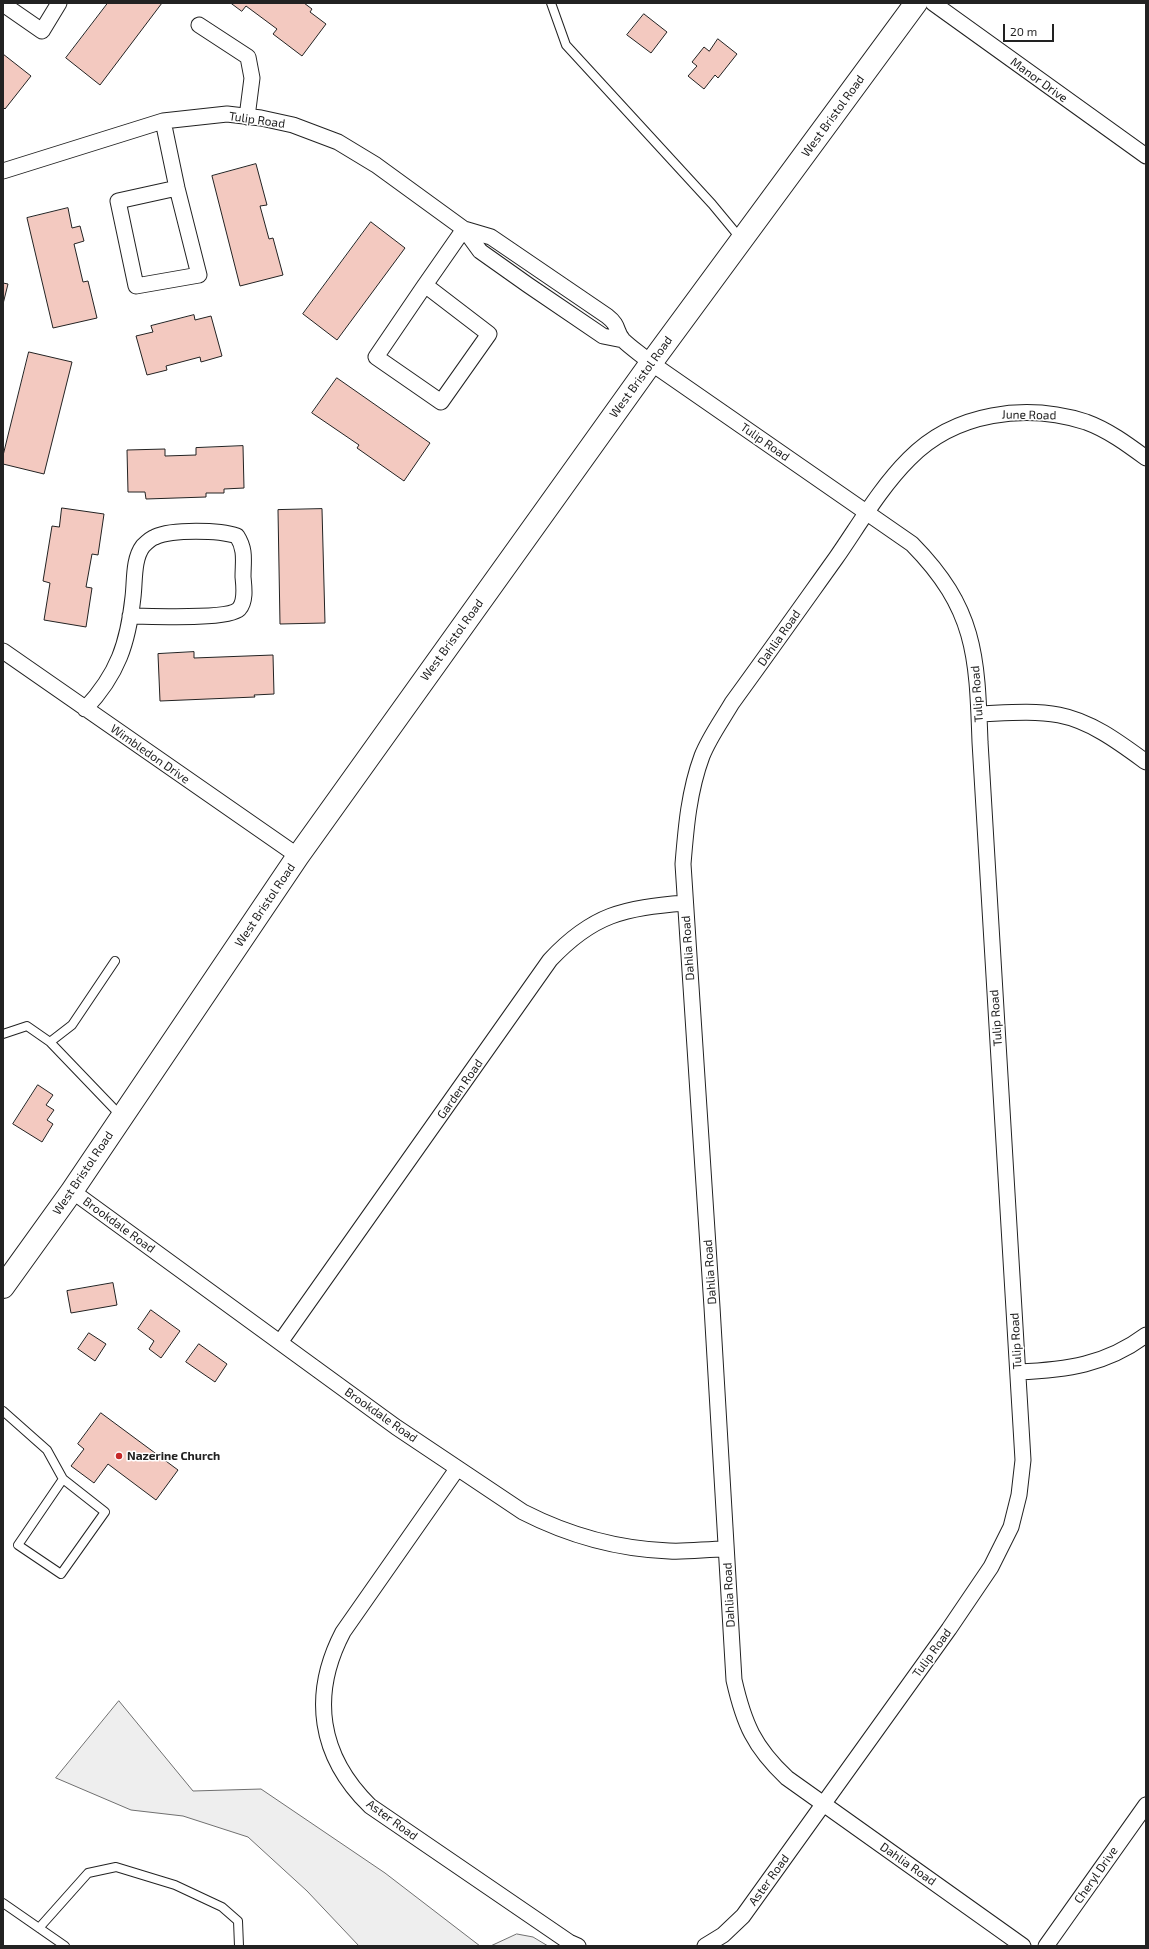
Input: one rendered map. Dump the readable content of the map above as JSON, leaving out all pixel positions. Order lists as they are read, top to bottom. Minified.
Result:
{"streets":{"main road":["West Bristol Road"],"street":["Manor Drive","Tulip Road","June Road","Dahlia Road","Wimbledon Drive","Garden Road","Brookdale Road","Aster Road","Cheryl Drive"]},"crossings":[["West Bristol Road","Tulip Road"],["West Bristol Road","Wimbledon Drive"],["West Bristol Road","Brookdale Road"],["Tulip Road","June Road"],["Tulip Road","Dahlia Road"],["Tulip Road","Aster Road"],["June Road","Dahlia Road"],["Dahlia Road","Garden Road"],["Dahlia Road","Brookdale Road"],["Dahlia Road","Aster Road"],["Garden Road","Brookdale Road"],["Brookdale Road","Aster Road"]],"places":["Nazerine Church"],"scale_bar":"20 m"}
